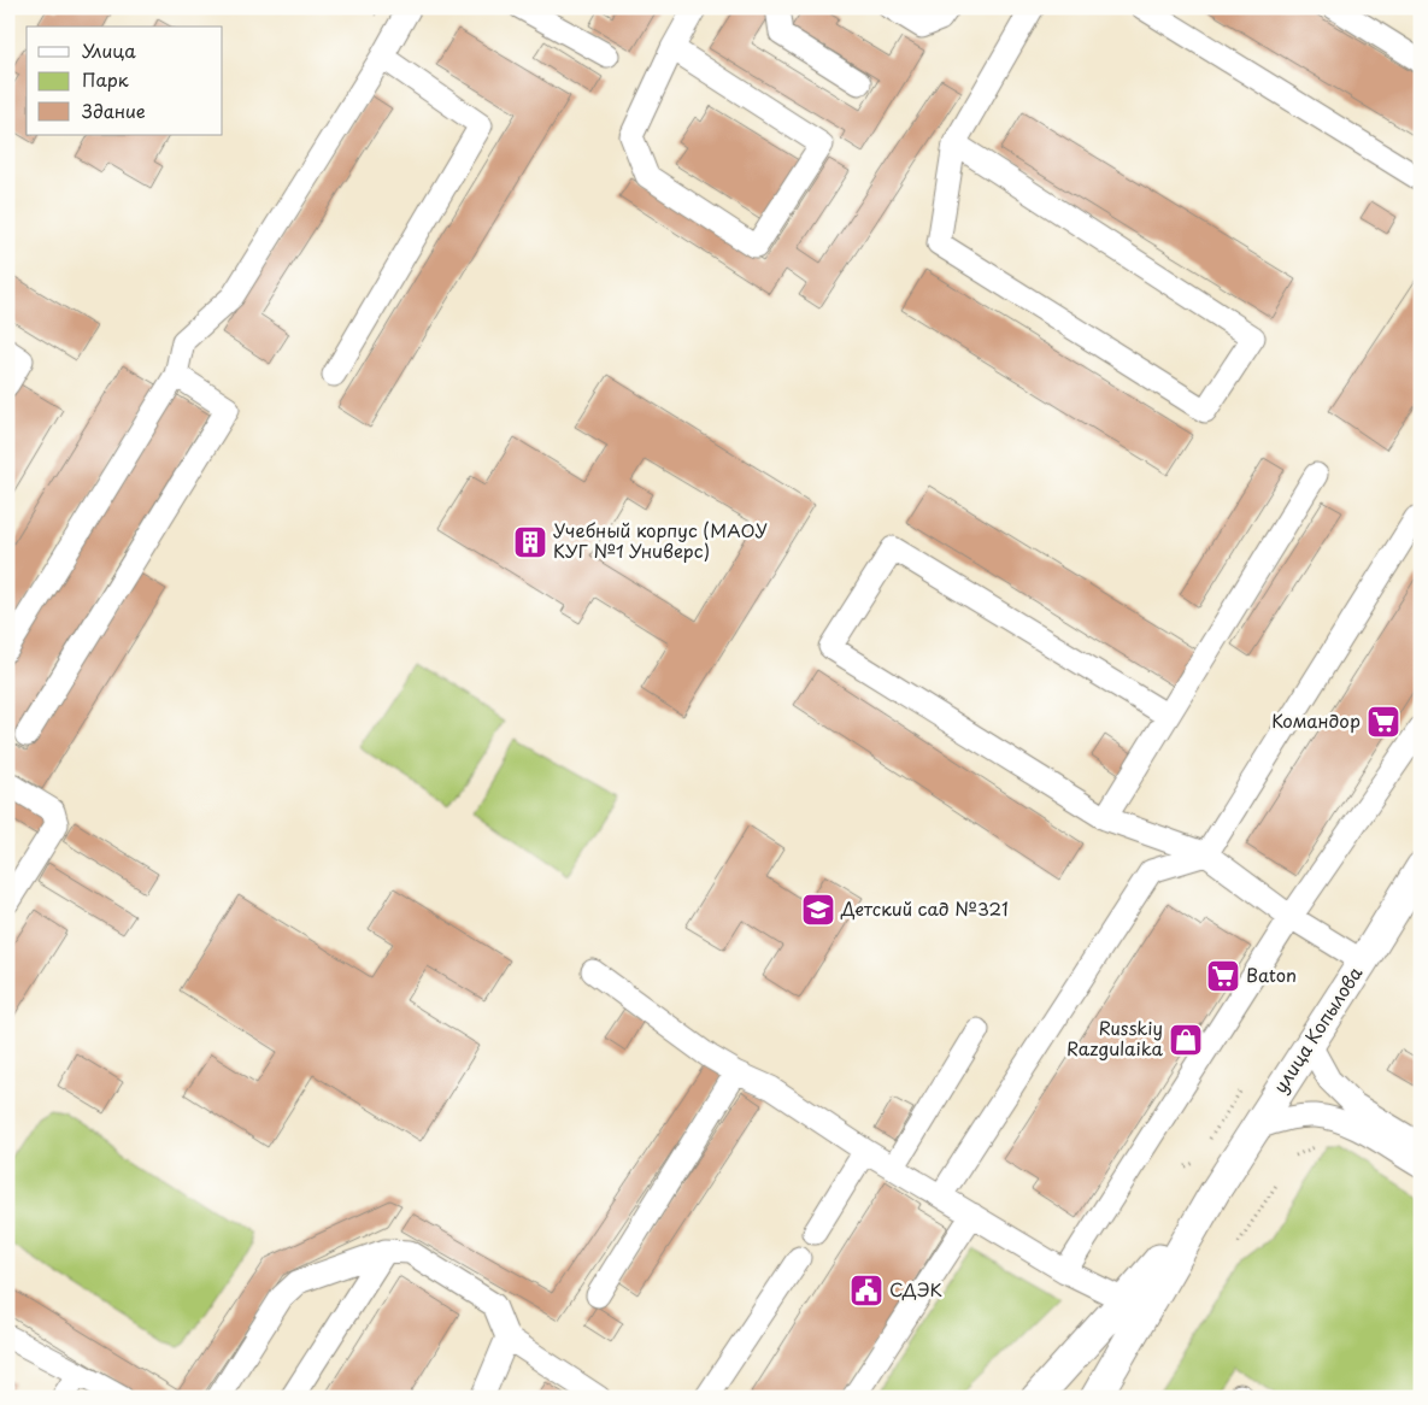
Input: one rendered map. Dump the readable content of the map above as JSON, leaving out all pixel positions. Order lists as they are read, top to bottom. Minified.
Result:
{"streets":{"main road":["улица Копылова"]},"places":{"building":["Учебный корпус (МАОУ КУГ №1 Универс)"],"supermarket":["Командор","Baton"],"school or university":["Детский сад №321"],"shop":["Russkiy Razgulaika"],"public building":["СДЭК"]},"legend":["Улица","Парк","Здание"]}
